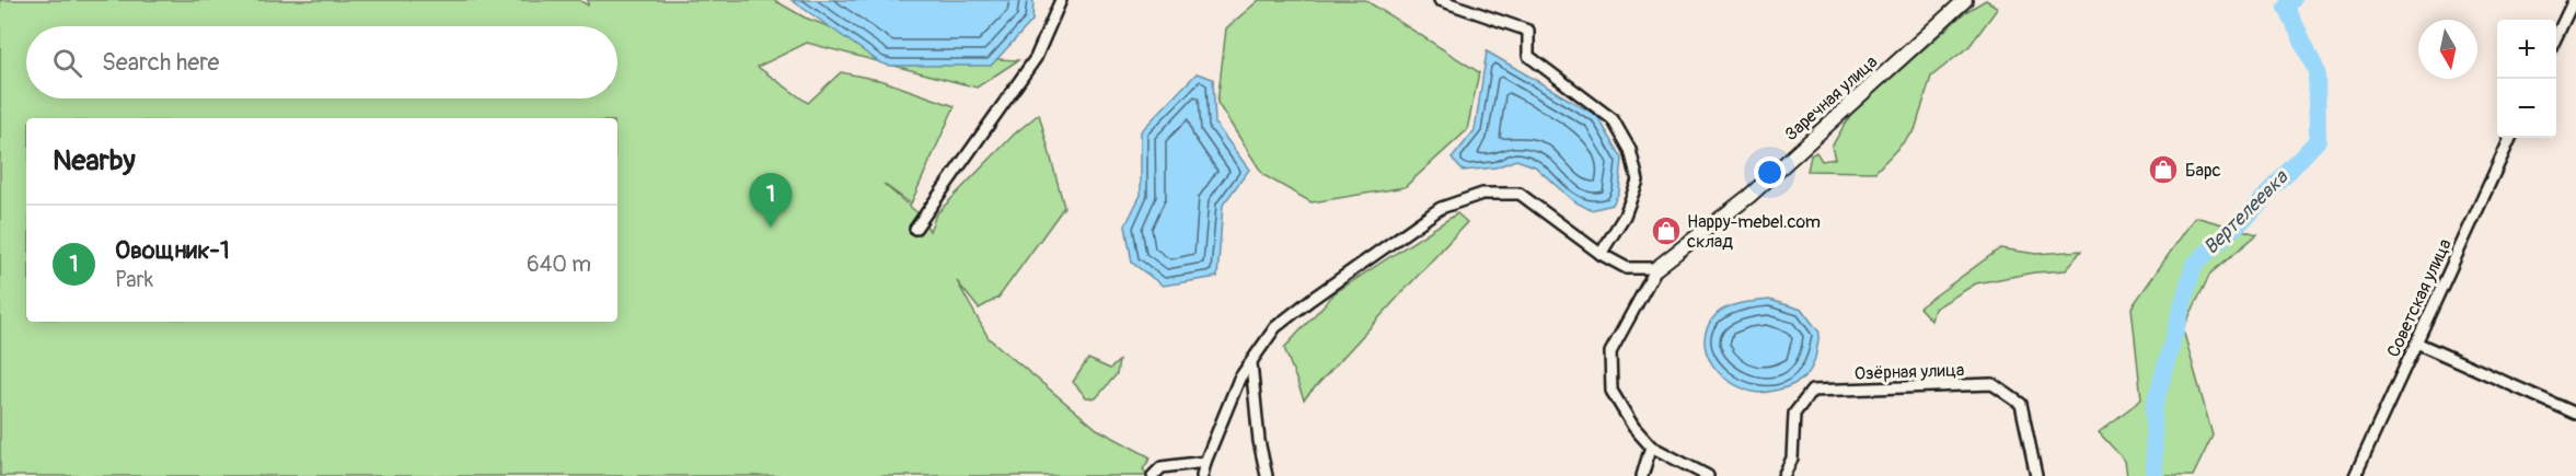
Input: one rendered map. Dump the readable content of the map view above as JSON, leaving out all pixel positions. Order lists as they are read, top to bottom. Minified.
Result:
{"streets":{"street":["Заречная улица","Советская улица","Озёрная улица"]},"water":["Вертелеевка"],"places":{"shop":["Барс","Happy-mebel.com склад"]},"north":"bottom","page":{"map_buttons":["+","−"],"search":"Search here","heading":"Nearby","pins":"1","list":[{"mark":"1","name":"Овощник-1","note":"Park","value":"640 m"}]}}
